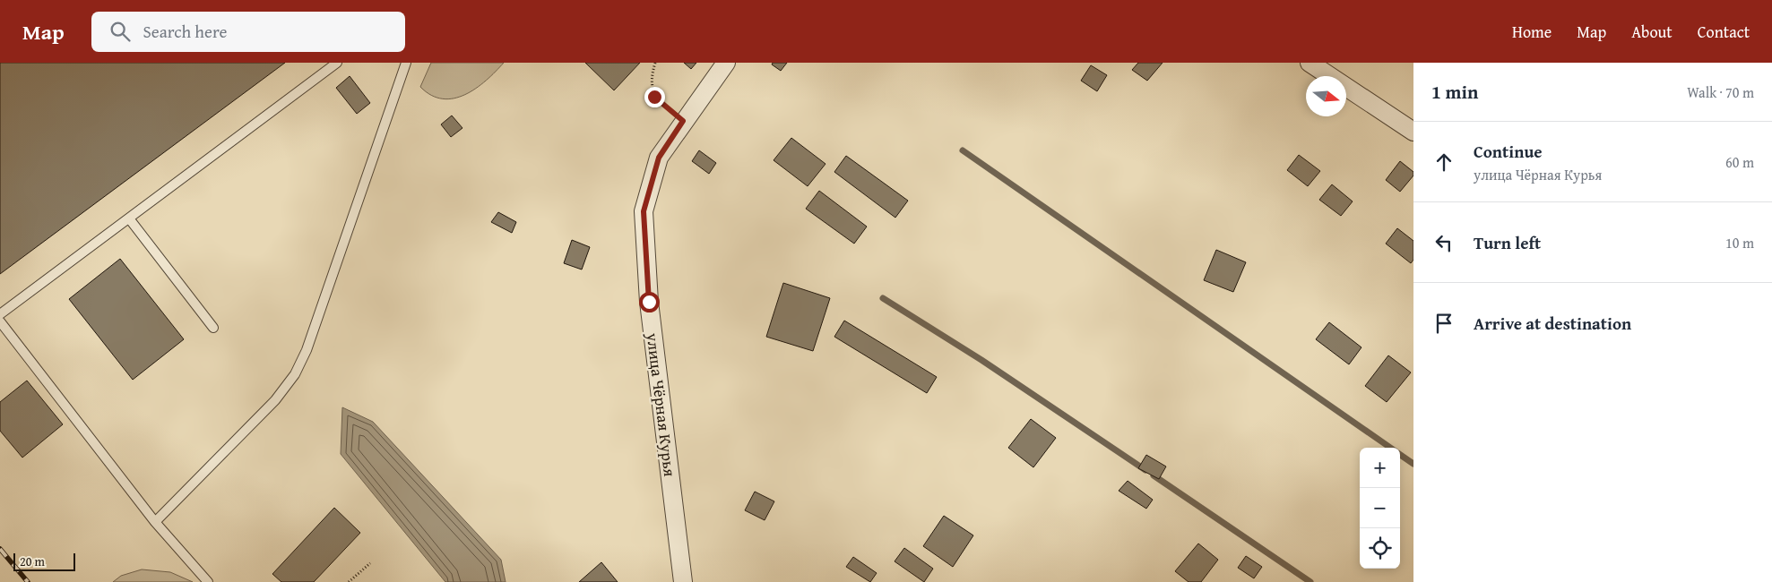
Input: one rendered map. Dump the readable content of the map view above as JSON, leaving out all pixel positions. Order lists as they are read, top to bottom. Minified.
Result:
{"streets":{"street":["улица Чёрная Курья"]},"scale_bar":"20 m","north":"right","page":{"header":"Map","search":"Search here","nav":["Home","Map","About","Contact"],"heading":["1 min","Walk · 70 m"],"list":[["Continue","улица Чёрная Курья","60 m"],["Turn left","10 m"],"Arrive at destination"],"map_buttons":["+","−"],"scale":"20 m"}}
